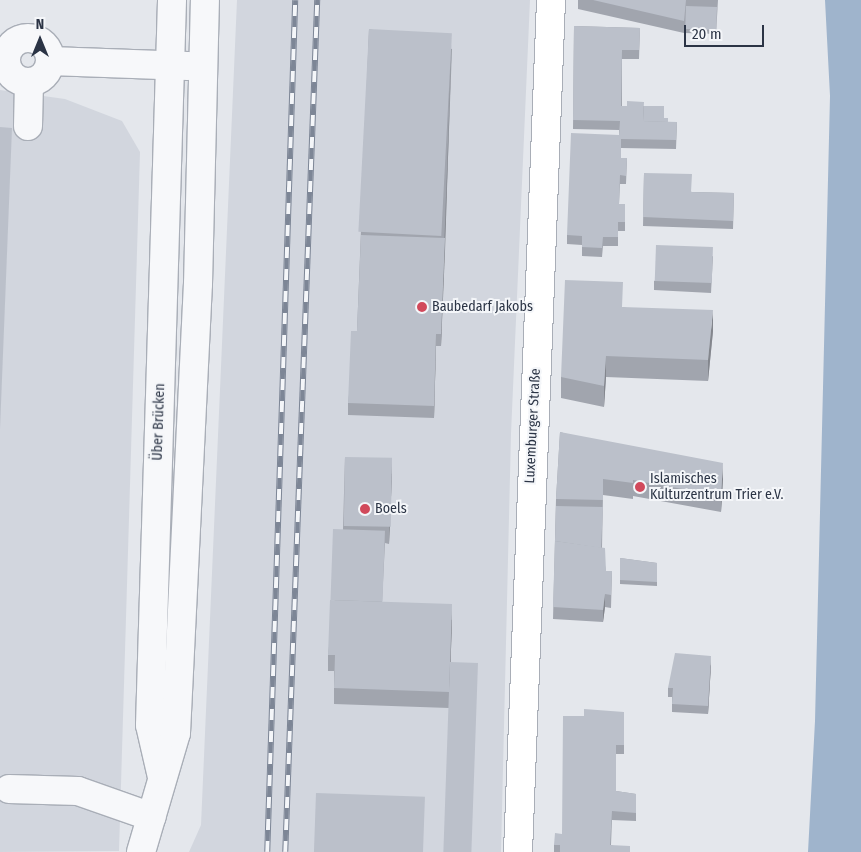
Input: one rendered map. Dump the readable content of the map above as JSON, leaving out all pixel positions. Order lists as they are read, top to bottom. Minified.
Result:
{"streets":{"main road":["Luxemburger Straße"],"street":["Über Brücken"]},"places":["Baubedarf Jakobs","Islamisches Kulturzentrum Trier e.V.","Boels"],"scale_bar":"20 m","north":"top"}
